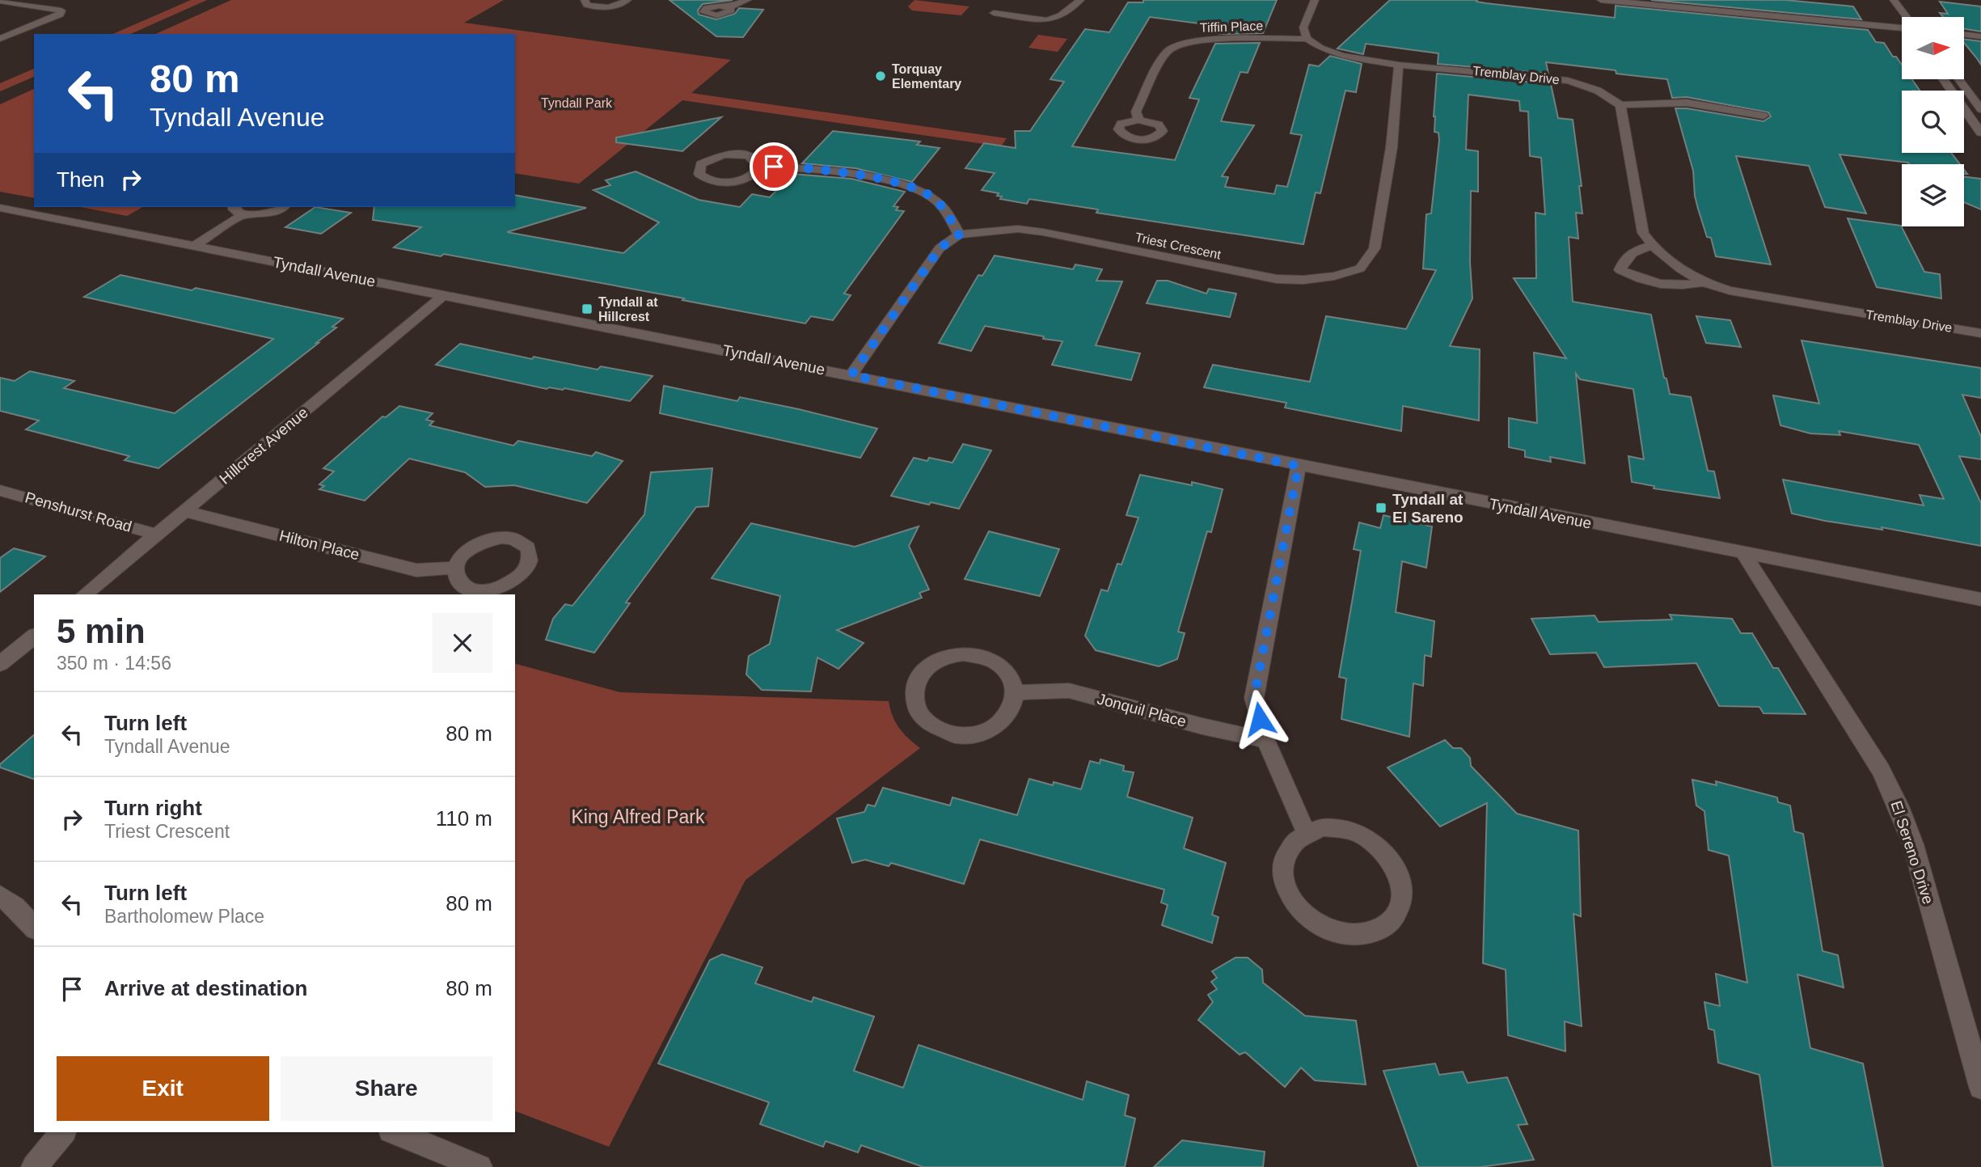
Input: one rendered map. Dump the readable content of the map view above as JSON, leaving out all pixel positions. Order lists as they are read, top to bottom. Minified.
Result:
{"streets":{"street":["Tiffin Place","Tremblay Drive","Triest Crescent","Tyndall Avenue","Hillcrest Avenue","Penshurst Road","Hilton Place","Jonquil Place","El Sereno Drive"]},"crossings":[["Tiffin Place","Tremblay Drive"],["Tremblay Drive","Triest Crescent"],["Tyndall Avenue","Hillcrest Avenue"],["Tyndall Avenue","El Sereno Drive"],["Hillcrest Avenue","Penshurst Road"],["Hillcrest Avenue","Hilton Place"]],"parks":["Tyndall Park","King Alfred Park"],"places":{"other":["Torquay Elementary"],"transit":["Tyndall at Hillcrest","Tyndall at El Sareno"]},"north":"right","page":{"turn":["80 m","Tyndall Avenue"],"then":"Then","heading":["5 min","350 m · 14:56"],"list":[{"name":"Turn left","note":"Tyndall Avenue","value":"80 m"},{"name":"Turn right","note":"Triest Crescent","value":"110 m"},{"name":"Turn left","note":"Bartholomew Place","value":"80 m"},{"name":"Arrive at destination","value":"80 m"}],"buttons":["Exit","Share"]}}
